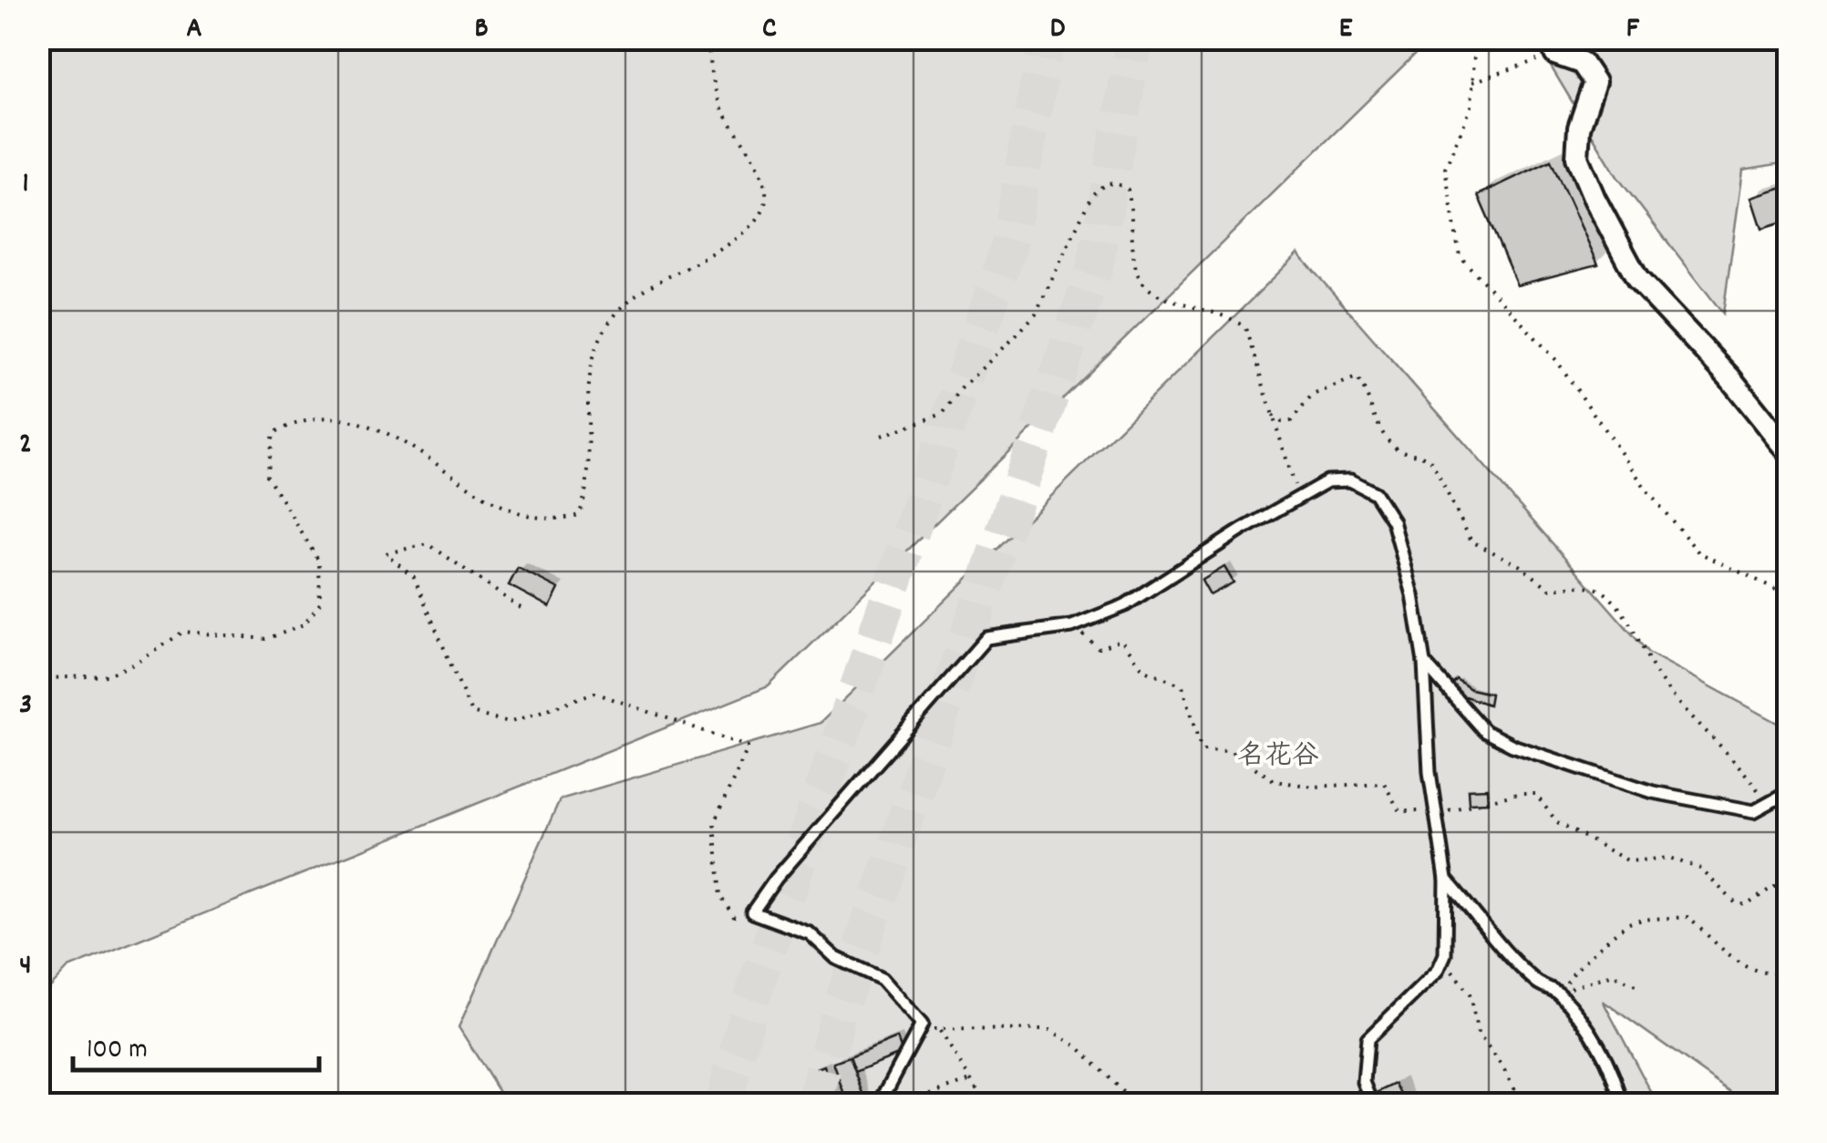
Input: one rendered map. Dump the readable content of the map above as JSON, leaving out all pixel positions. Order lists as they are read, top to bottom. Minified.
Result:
{"parks":["名花谷"],"scale_bar":"100 m","grid":{"columns":["A","B","C","D","E","F"],"rows":["1","2","3","4"]}}
